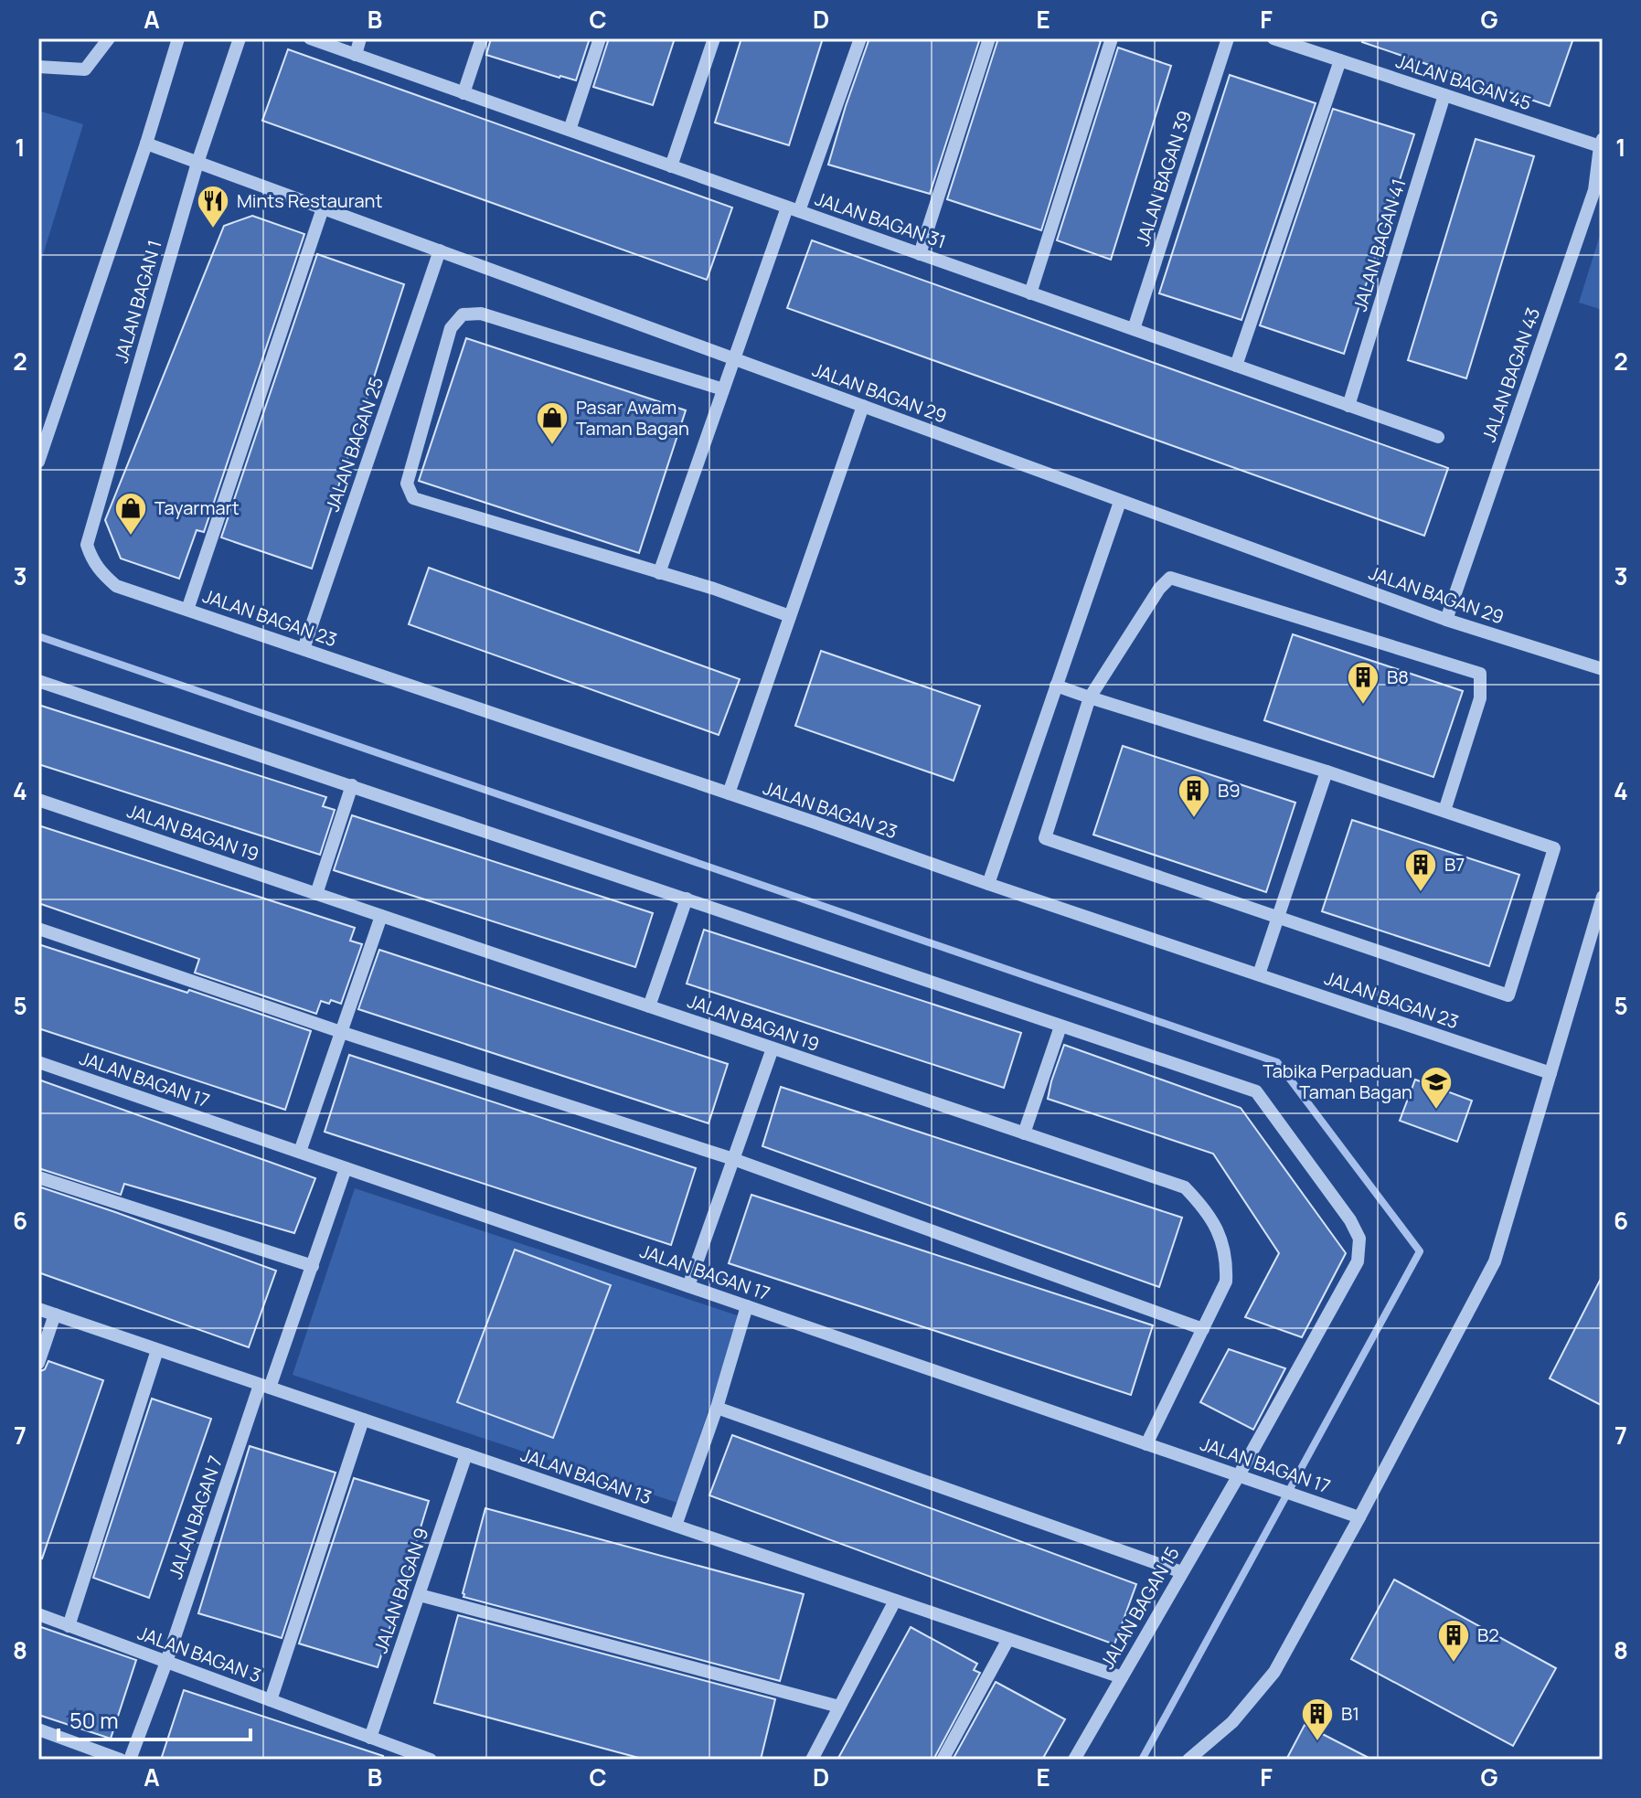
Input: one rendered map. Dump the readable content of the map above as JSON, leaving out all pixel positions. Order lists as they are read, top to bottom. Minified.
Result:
{"streets":{"street":["JALAN BAGAN 45","JALAN BAGAN 39","JALAN BAGAN 31","JALAN BAGAN 41","JALAN BAGAN 1","JALAN BAGAN 43","JALAN BAGAN 29","JALAN BAGAN 25","JALAN BAGAN 23","JALAN BAGAN 19","JALAN BAGAN 17","JALAN BAGAN 13","JALAN BAGAN 7","JALAN BAGAN 9","JALAN BAGAN 15","JALAN BAGAN 3"]},"crossings":[["JALAN BAGAN 45","JALAN BAGAN 41"],["JALAN BAGAN 45","JALAN BAGAN 43"],["JALAN BAGAN 39","JALAN BAGAN 31"],["JALAN BAGAN 31","JALAN BAGAN 41"],["JALAN BAGAN 1","JALAN BAGAN 29"],["JALAN BAGAN 1","JALAN BAGAN 23"],["JALAN BAGAN 43","JALAN BAGAN 29"],["JALAN BAGAN 29","JALAN BAGAN 25"],["JALAN BAGAN 25","JALAN BAGAN 23"],["JALAN BAGAN 19","JALAN BAGAN 17"],["JALAN BAGAN 17","JALAN BAGAN 7"],["JALAN BAGAN 17","JALAN BAGAN 15"],["JALAN BAGAN 13","JALAN BAGAN 7"],["JALAN BAGAN 13","JALAN BAGAN 9"],["JALAN BAGAN 13","JALAN BAGAN 15"],["JALAN BAGAN 7","JALAN BAGAN 3"],["JALAN BAGAN 9","JALAN BAGAN 3"]],"places":{"restaurant":["Mints Restaurant"],"shop":["Pasar Awam Taman Bagan","Tayarmart"],"building":["B8","B9","B7","B2","B1"],"school or university":["Tabika Perpaduan Taman Bagan"]},"scale_bar":"50 m","grid":{"columns":["A","B","C","D","E","F","G"],"rows":["1","2","3","4","5","6","7","8"]}}
